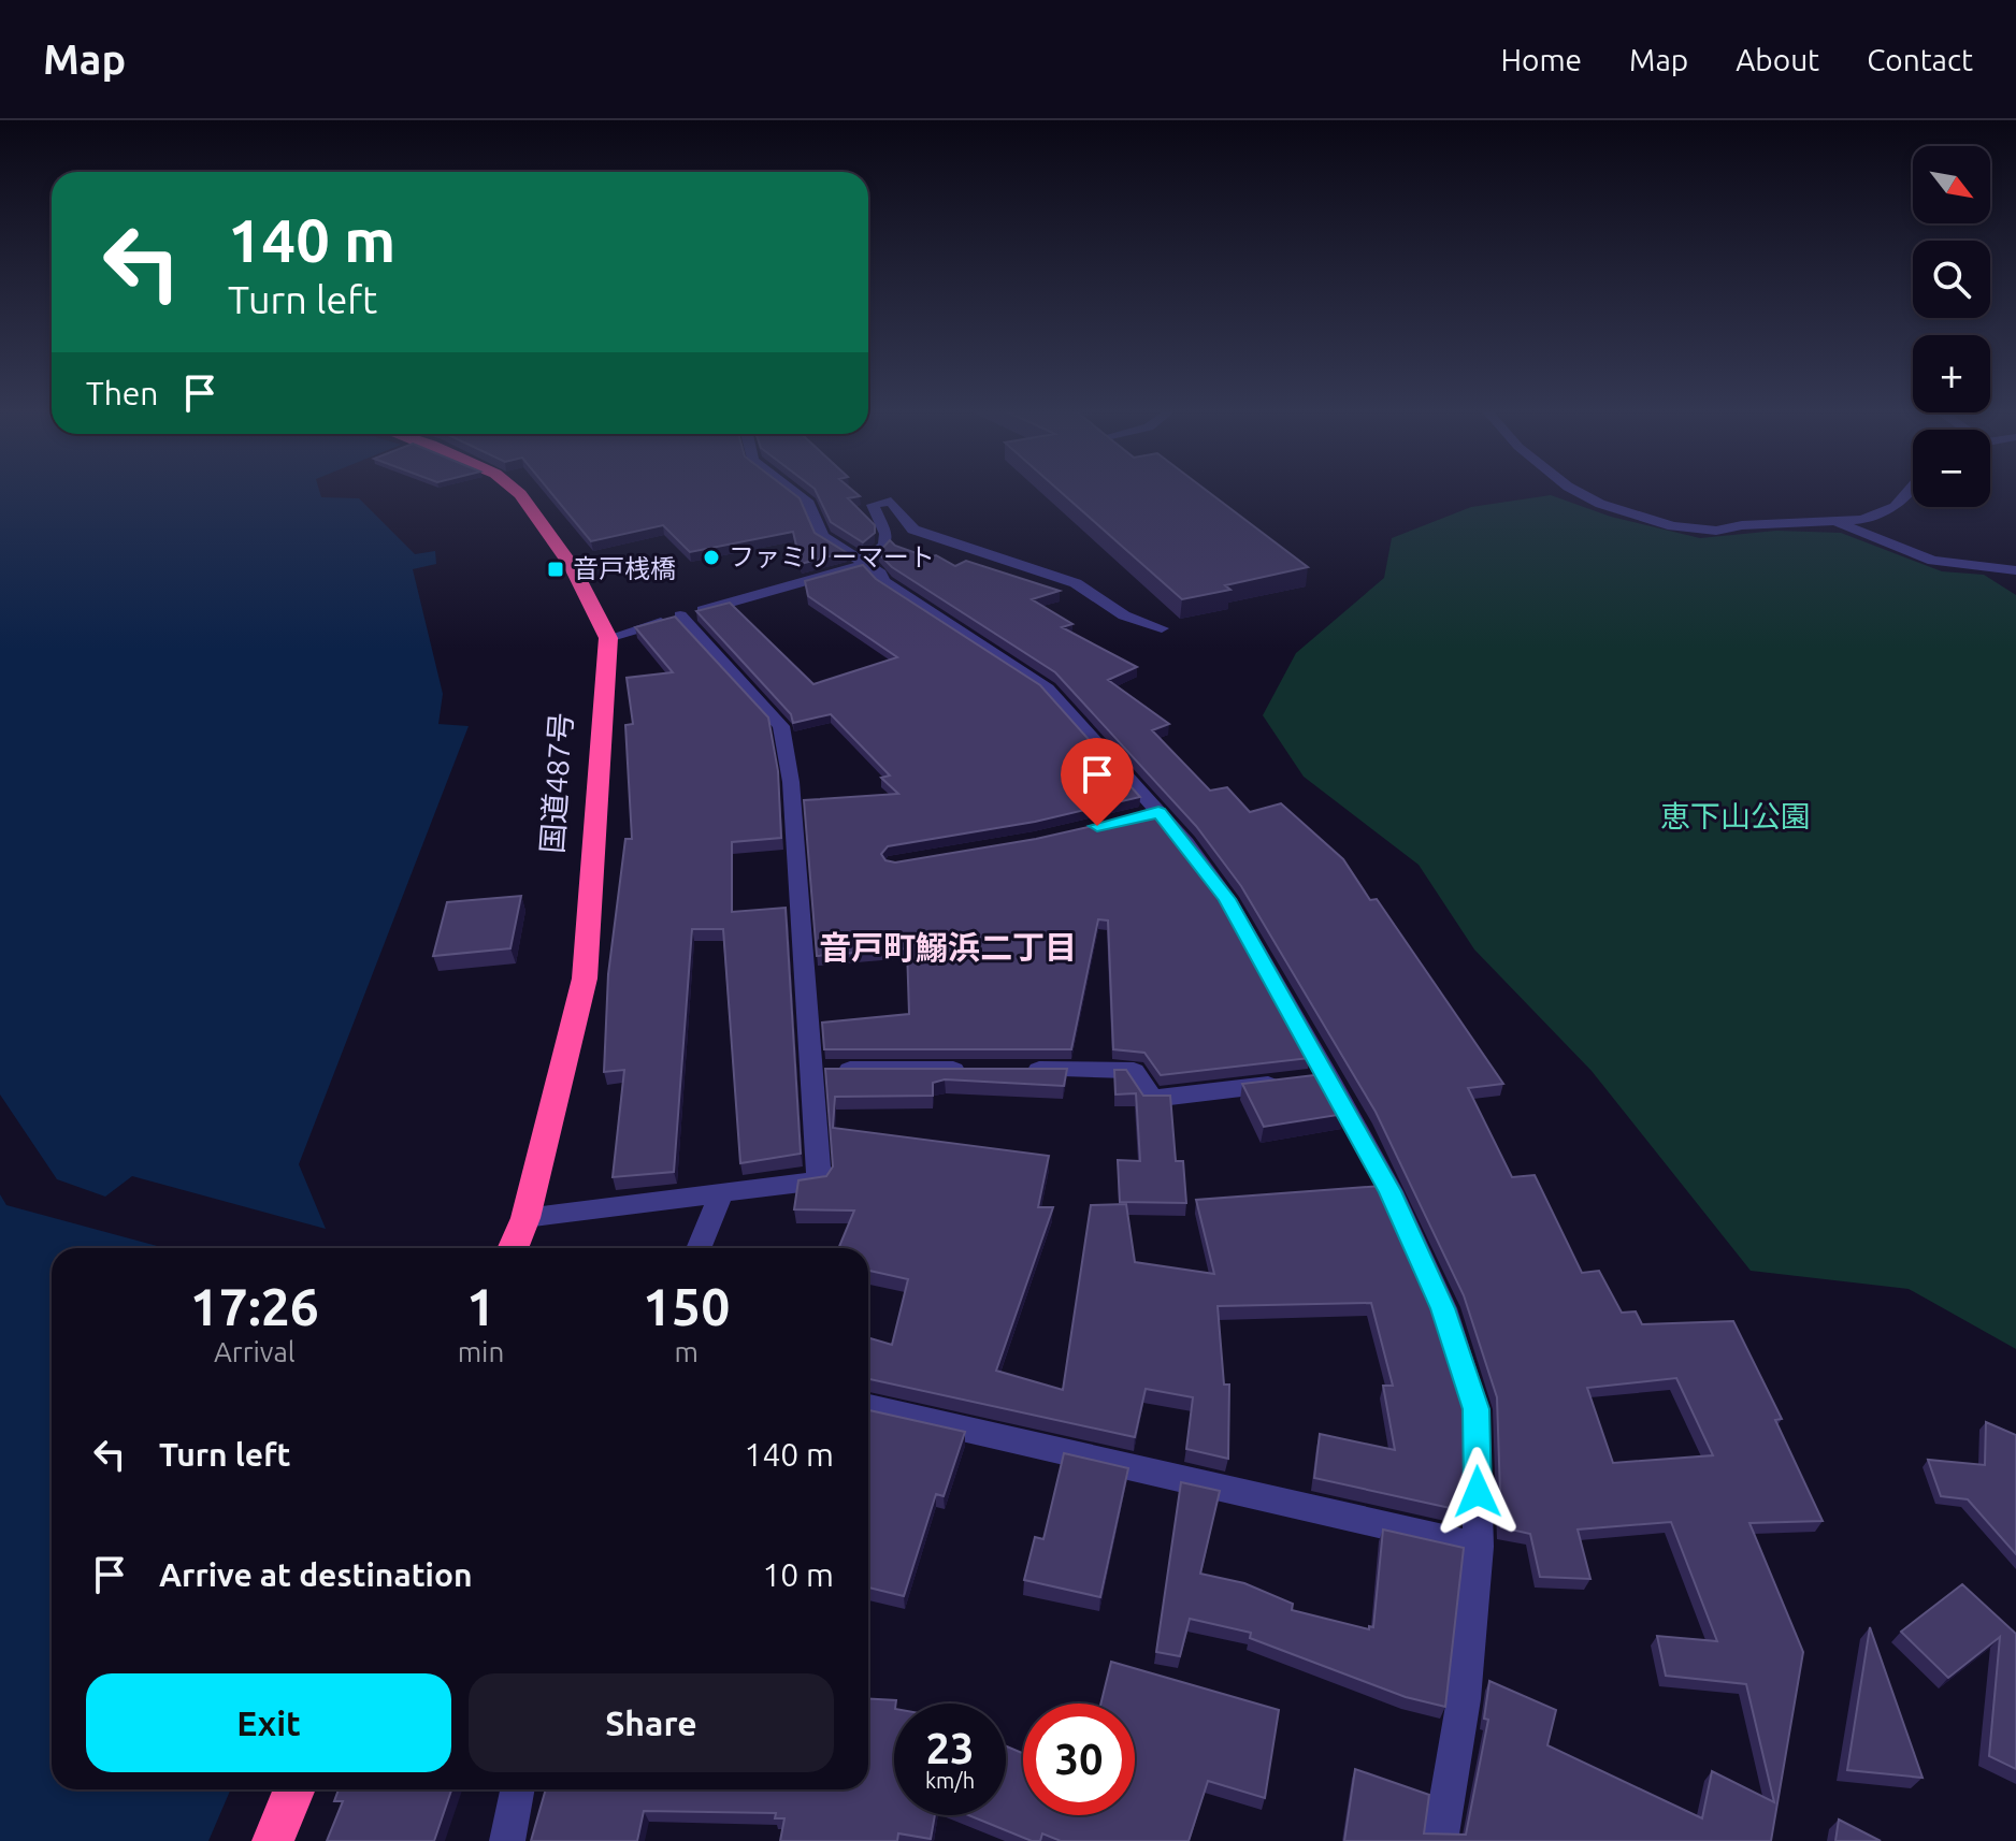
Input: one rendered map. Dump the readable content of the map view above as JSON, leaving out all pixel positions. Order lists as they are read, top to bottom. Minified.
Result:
{"streets":{"highway":["国道487号"]},"districts":["音戸町鰯浜二丁目"],"parks":["恵下山公園"],"places":{"other":["ファミリーマート"],"transit":["音戸桟橋"]},"north":"bottom right","page":{"header":"Map","nav":["Home","Map","About","Contact"],"map_buttons":["+","−"],"turn":["140 m","Turn left"],"then":"Then","eta":["17:26","Arrival","1","min","150","m"],"list":[{"name":"Turn left","value":"140 m"},{"name":"Arrive at destination","value":"10 m"}],"buttons":["Exit","Share"],"speed":"23 km/h","limit":"30"}}
